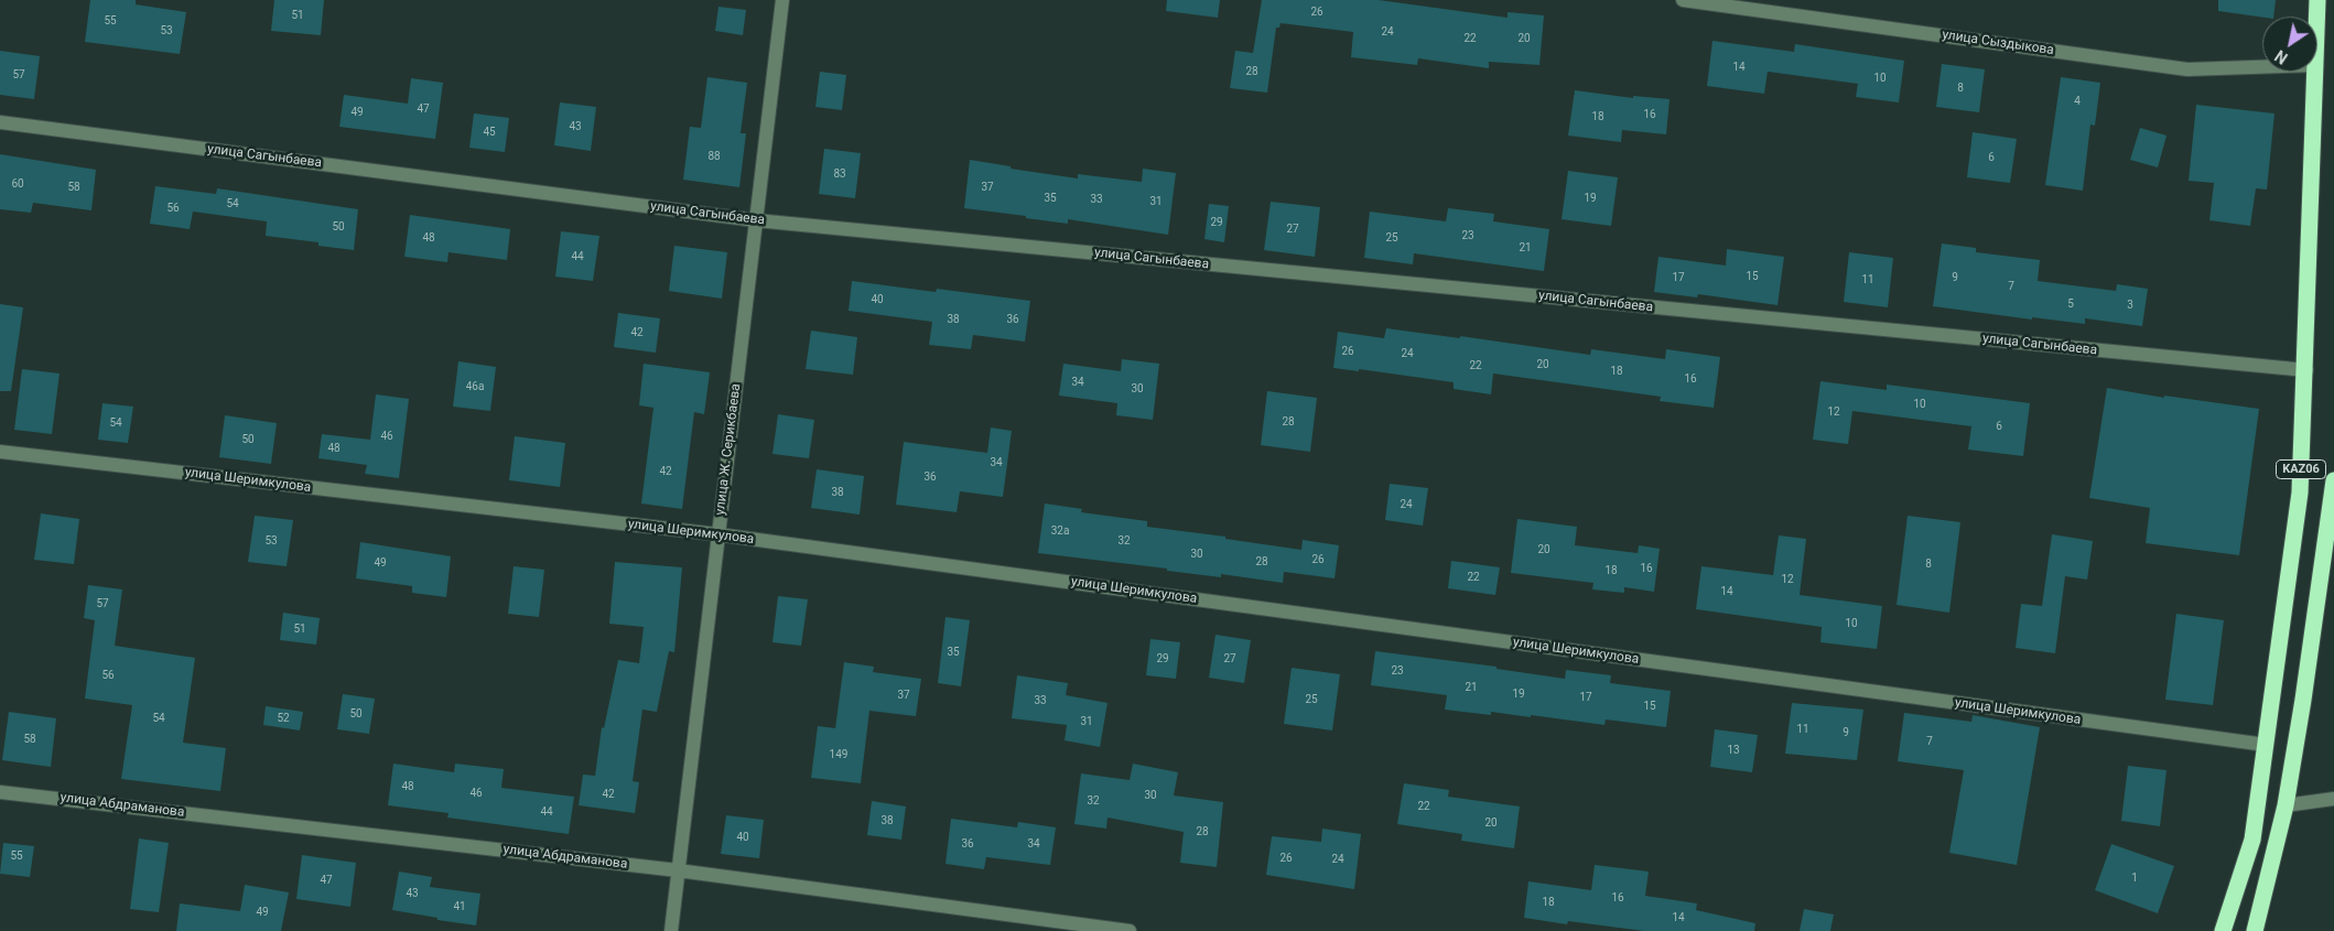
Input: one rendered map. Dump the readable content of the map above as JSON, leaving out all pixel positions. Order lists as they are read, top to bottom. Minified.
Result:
{"streets":{"highway":["KАZ06"],"street":["улица Сыздыкова","улица Сагынбаева","улица Ж. Серикбаева","улица Шеримкулова","улица Абдраманова"]},"crossings":[["улица Сагынбаева","улица Ж. Серикбаева"],["улица Сагынбаева","KАZ06"],["улица Ж. Серикбаева","улица Шеримкулова"],["улица Ж. Серикбаева","улица Абдраманова"],["KАZ06","улица Шеримкулова"]],"house_numbers":["26","51","55","53","24","22","20","14","28","57","10","8","4","47","49","16","18","43","45","88","6","83","60","58","37","35","19","33","31","54","56","29","50","27","23","48","25","21","44","15","17","9","11","7","40","5","3","38","36","42","26","24","20","22","18","16","34","46а","30","10","12","28","54","6","46","50","48","34","42","36","38","24","32а","53","32","20","30","26","28","49","8","16","18","22","12","14","57","10","51","35","29","27","23","56","21","19","37","17","25","33","15","50","54","52","31","11","9","58","7","13","149","48","46","42","30","32","22","44","38","20","28","40","36","34","55","26","24","1","47","43","16","18","41","49","14"],"north":"bottom left"}
